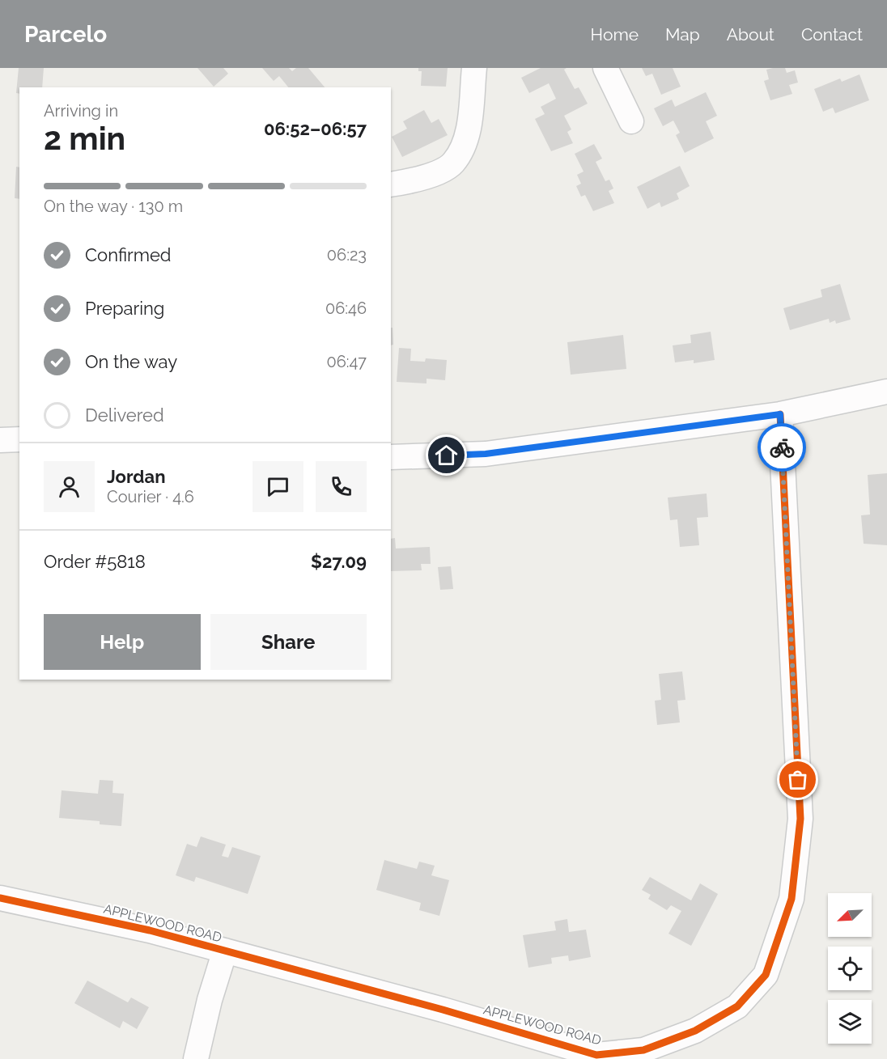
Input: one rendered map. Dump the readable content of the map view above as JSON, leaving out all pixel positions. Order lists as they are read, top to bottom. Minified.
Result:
{"streets":{"street":["APPLEWOOD ROAD"]},"north":"bottom left","page":{"header":"Parcelo","nav":["Home","Map","About","Contact"],"heading":["2 min","Arriving in","06:52–06:57"],"panel":["Jordan","Courier · 4.6","Order #5818","$27.09"],"bar":"On the way · 130 m","list":[["Confirmed","06:23"],["Preparing","06:46"],["On the way","06:47"],"Delivered"],"buttons":["Help","Share"]}}
